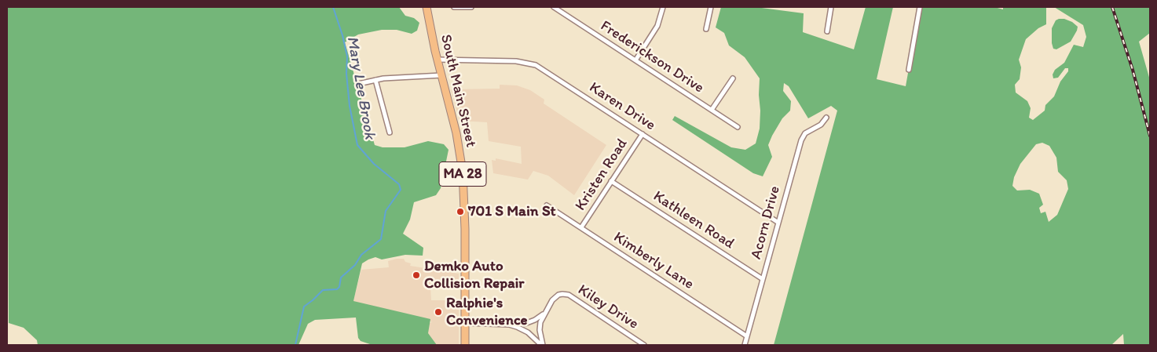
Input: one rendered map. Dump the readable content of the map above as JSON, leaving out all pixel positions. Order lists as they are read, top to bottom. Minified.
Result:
{"streets":{"main road":["South Main Street","MA 28"],"street":["Frederickson Drive","Karen Drive","Kristen Road","Kathleen Road","Acorn Drive","Kimberly Lane","Kiley Drive"]},"crossings":[["South Main Street","Karen Drive"],["Karen Drive","Kristen Road"],["Karen Drive","Acorn Drive"],["Kristen Road","Kathleen Road"],["Kristen Road","Kimberly Lane"],["Kathleen Road","Acorn Drive"],["Acorn Drive","Kimberly Lane"]],"water":["Mary Lee Brook"],"places":["701 S Main St","Demko Auto Collision Repair","Ralphie's Convenience"]}
